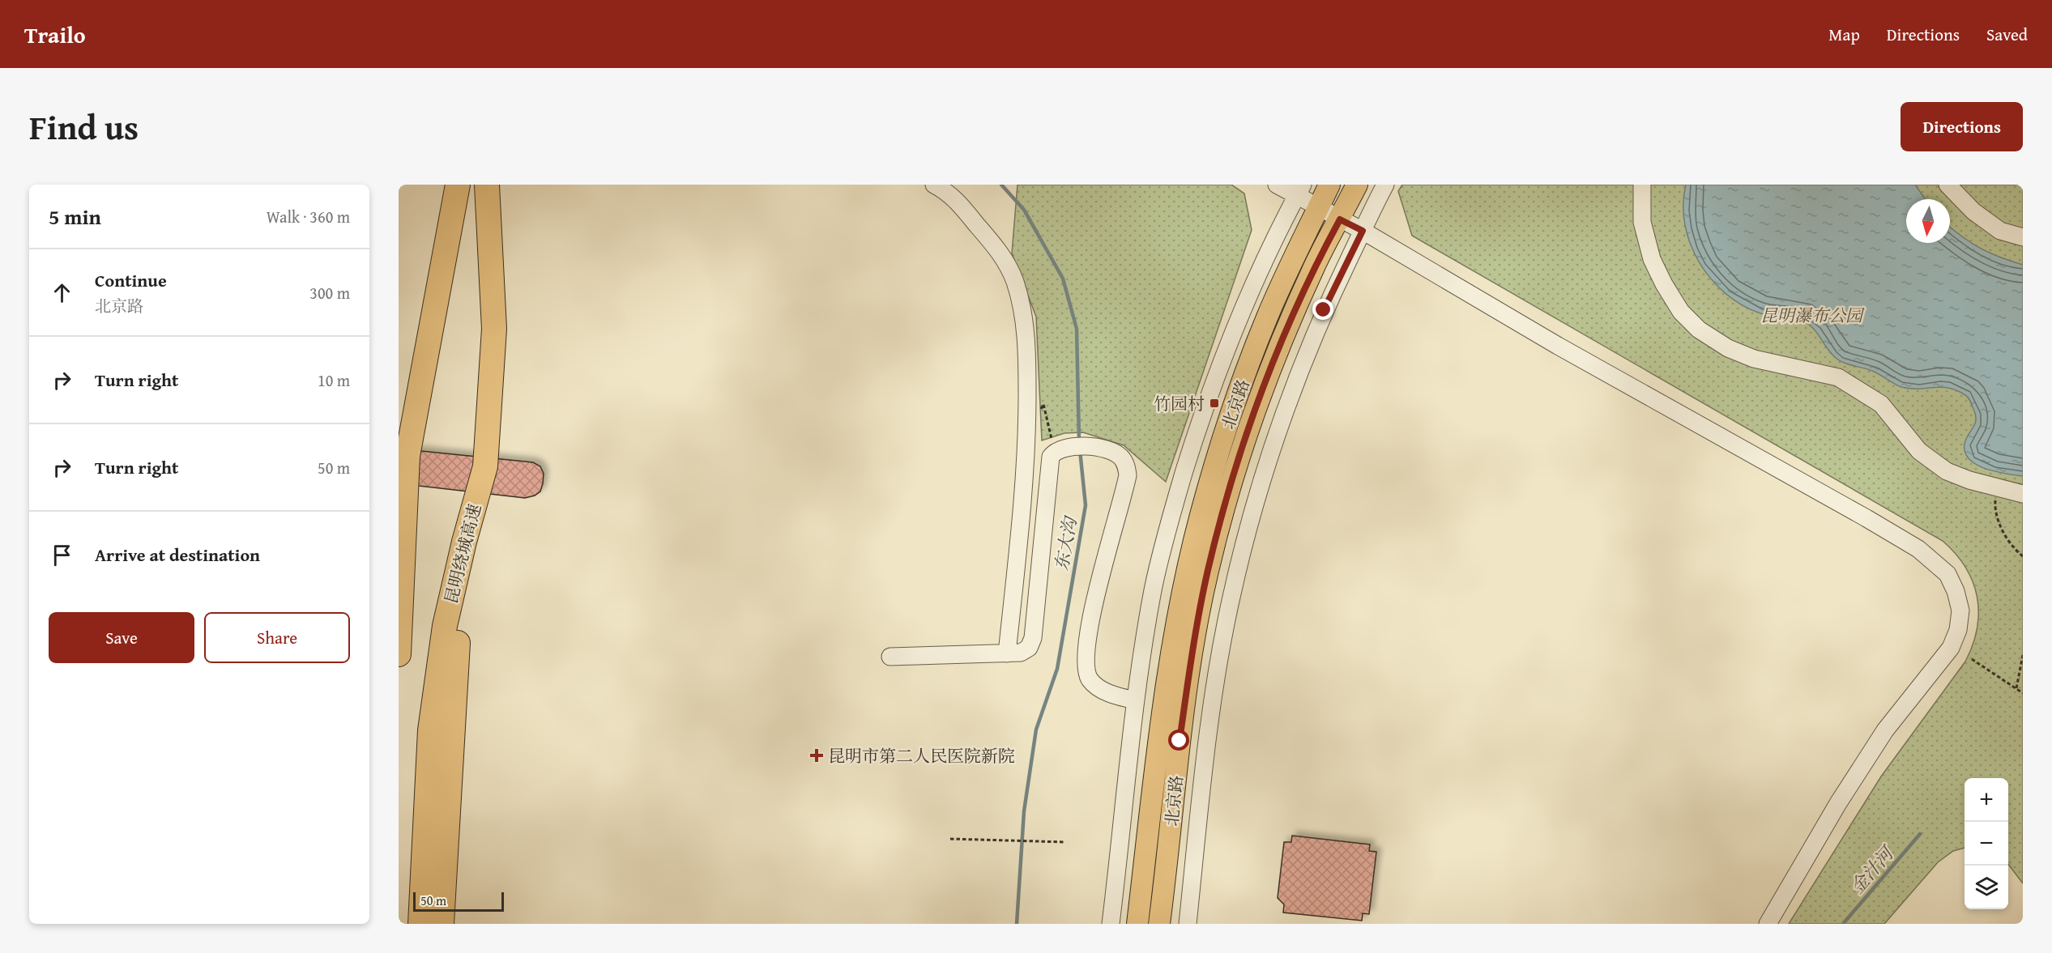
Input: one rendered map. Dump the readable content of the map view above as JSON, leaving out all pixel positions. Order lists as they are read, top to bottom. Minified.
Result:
{"streets":{"highway":["昆明绕城高速"],"main road":["北京路"]},"water":["东大沟","金汁河"],"parks":["昆明瀑布公园"],"places":{"transit":["竹园村"],"health":["昆明市第二人民医院新院"]},"scale_bar":"50 m","north":"bottom","page":{"header":"Trailo","nav":["Map","Directions","Saved"],"title":"Find us","buttons":["Directions",["Save","Share"]],"heading":["5 min","Walk · 360 m"],"list":[["Continue","北京路","300 m"],["Turn right","10 m"],["Turn right","50 m"],"Arrive at destination"],"map_buttons":["+","−"],"scale":"50 m"}}
